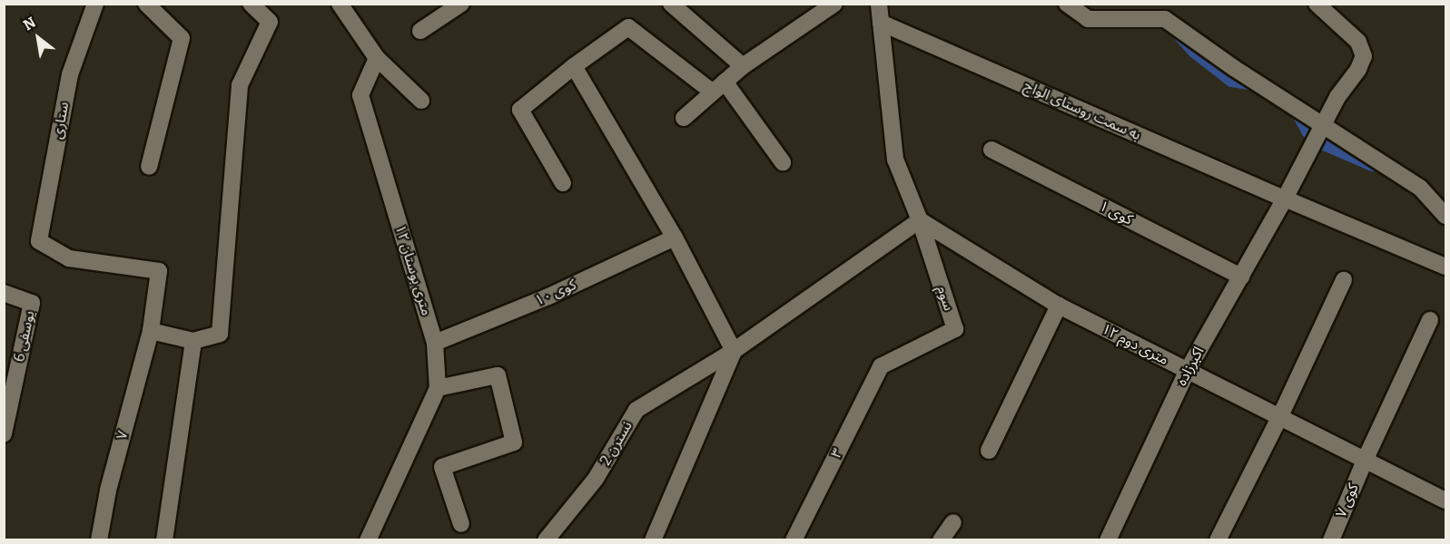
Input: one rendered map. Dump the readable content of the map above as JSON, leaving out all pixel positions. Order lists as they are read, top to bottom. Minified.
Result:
{"streets":{"street":["به سمت روستای الواج","ستاری","کوی ۱","۱۲ متری بوستان","کوی ۱۰","سوم","یوسفی 6","۱۲ متری دوم","اکبرزاده","۷","نسترن 2","۳","کوی ۷"]},"crossings":[["به سمت روستای الواج","اکبرزاده"],["ستاری","۷"],["کوی ۱","اکبرزاده"],["۱۲ متری بوستان","کوی ۱۰"],["سوم","۱۲ متری دوم"],["سوم","نسترن 2"],["سوم","۳"],["۱۲ متری دوم","اکبرزاده"],["۱۲ متری دوم","نسترن 2"],["۱۲ متری دوم","کوی ۷"]],"north":"top left"}
